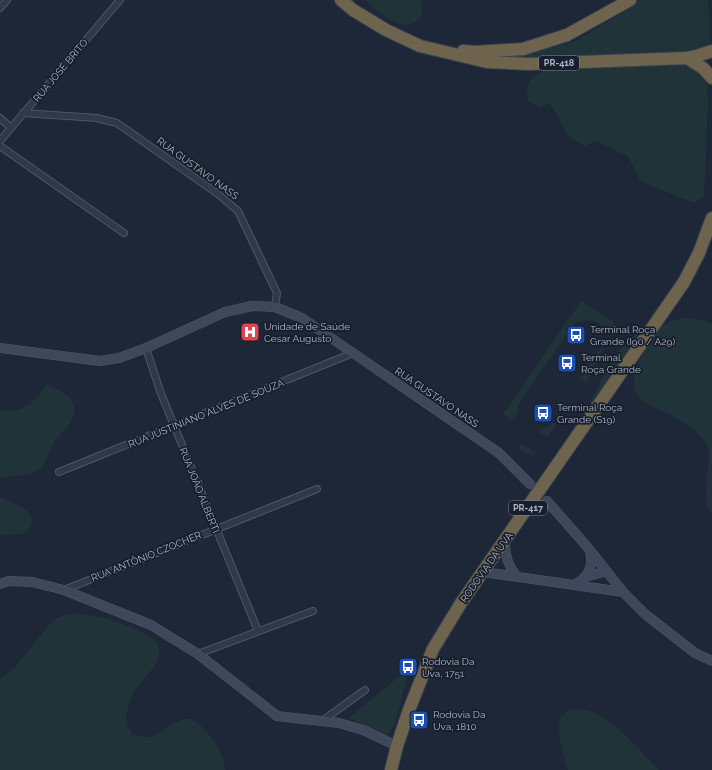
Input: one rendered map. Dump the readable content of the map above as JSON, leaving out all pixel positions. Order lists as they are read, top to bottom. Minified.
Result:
{"streets":{"highway":["PR-418","PR-417","RODOVIA DA UVA"],"main road":["RUA GUSTAVO NASS"],"street":["RUA JOSÉ BRITO","RUA JUSTINIANO ALVES DE SOUZA","RUA JOÃO ALBERTI","RUA ANTÔNIO CZOCHER"]},"crossings":[["RUA JOSÉ BRITO","RUA GUSTAVO NASS"],["RUA GUSTAVO NASS","RUA JUSTINIANO ALVES DE SOUZA"],["RUA JUSTINIANO ALVES DE SOUZA","RUA JOÃO ALBERTI"],["RUA JOÃO ALBERTI","RUA ANTÔNIO CZOCHER"]],"places":{"hospital":["Unidade de Saúde Cesar Augusto"],"bus stop":["Terminal Roça Grande (I90 / A29)","Terminal Roça Grande","Terminal Roça Grande (S19)","Rodovia Da Uva, 1751","Rodovia Da Uva, 1810"]}}
